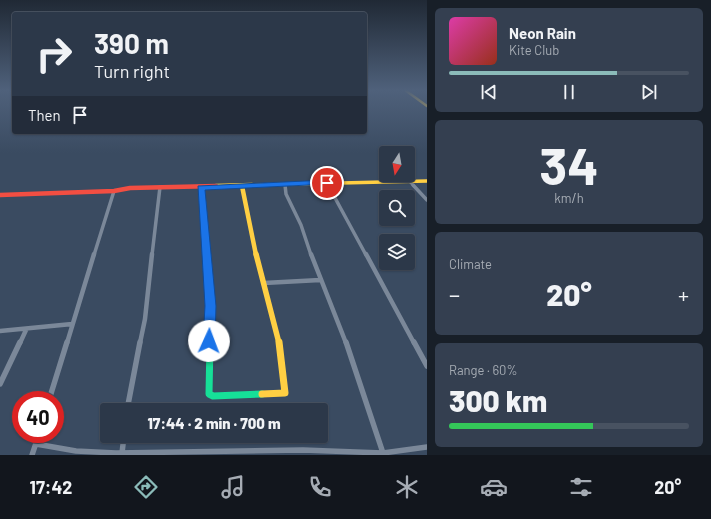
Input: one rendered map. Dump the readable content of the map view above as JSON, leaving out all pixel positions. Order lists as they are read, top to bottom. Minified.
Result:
{"north":"bottom","page":{"turn":["390 m","Turn right"],"song":["Neon Rain","Kite Club"],"then":"Then","tile":[["34","km/h"],"Climate",["Range · 60%","300 km"]],"heat":["−","20°","+"],"limit":"40","trip":"17:44 · 2 min · 700 m","tabs":["17:42","20°"]}}
